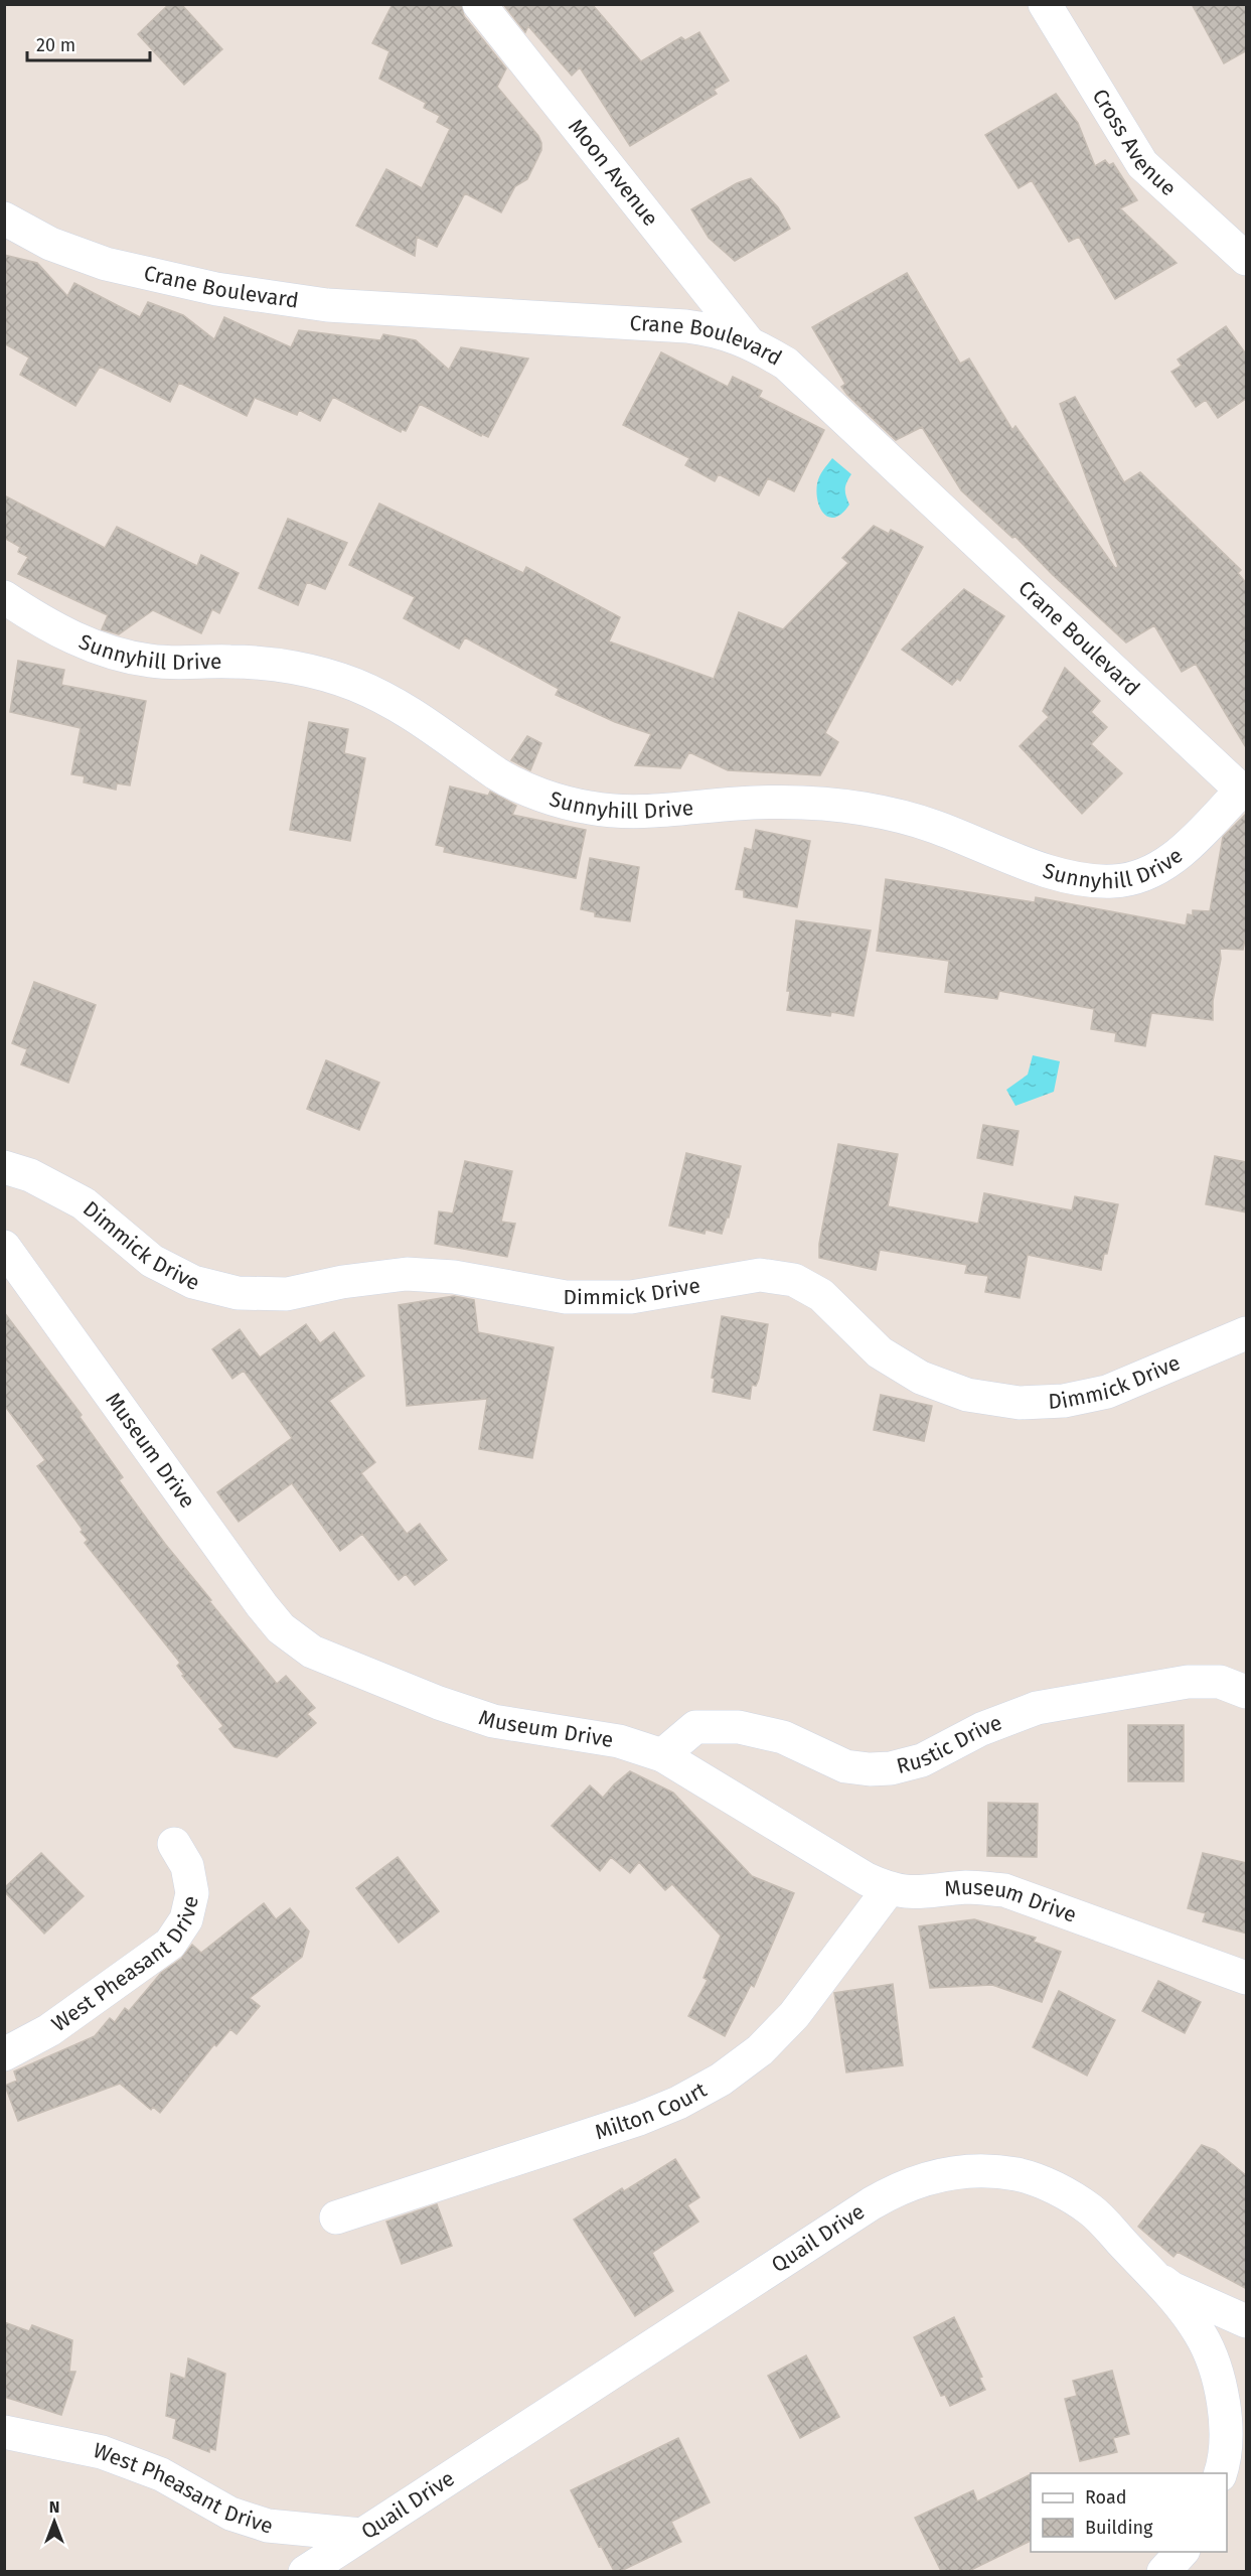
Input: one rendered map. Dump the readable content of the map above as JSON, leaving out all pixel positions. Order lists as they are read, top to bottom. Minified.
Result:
{"streets":{"street":["Cross Avenue","Moon Avenue","Crane Boulevard","Sunnyhill Drive","Dimmick Drive","Museum Drive","Rustic Drive","West Pheasant Drive","Milton Court","Quail Drive"]},"crossings":[["Moon Avenue","Crane Boulevard"],["Crane Boulevard","Sunnyhill Drive"],["Museum Drive","Rustic Drive"],["Museum Drive","Milton Court"],["West Pheasant Drive","Quail Drive"]],"legend":["Road","Building"],"scale_bar":"20 m","north":"top"}
